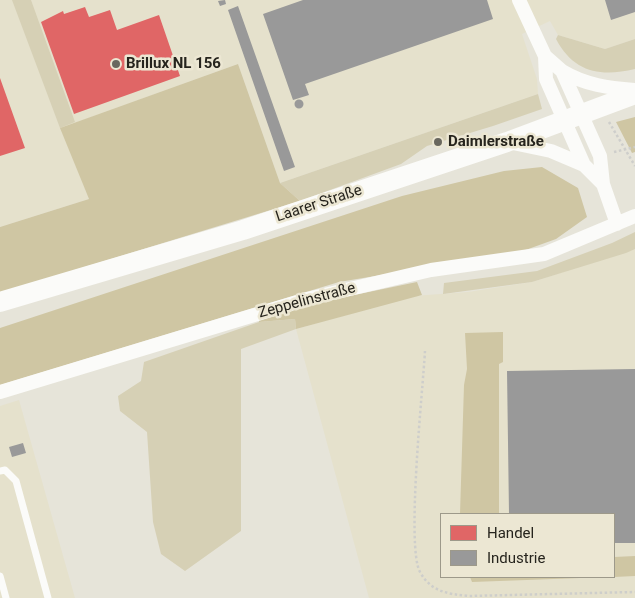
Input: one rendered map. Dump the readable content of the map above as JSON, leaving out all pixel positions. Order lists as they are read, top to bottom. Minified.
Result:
{"streets":{"main road":["Laarer Straße"],"street":["Zeppelinstraße"]},"places":["Brillux NL 156","Daimlerstraße"],"legend":["Handel","Industrie"]}
